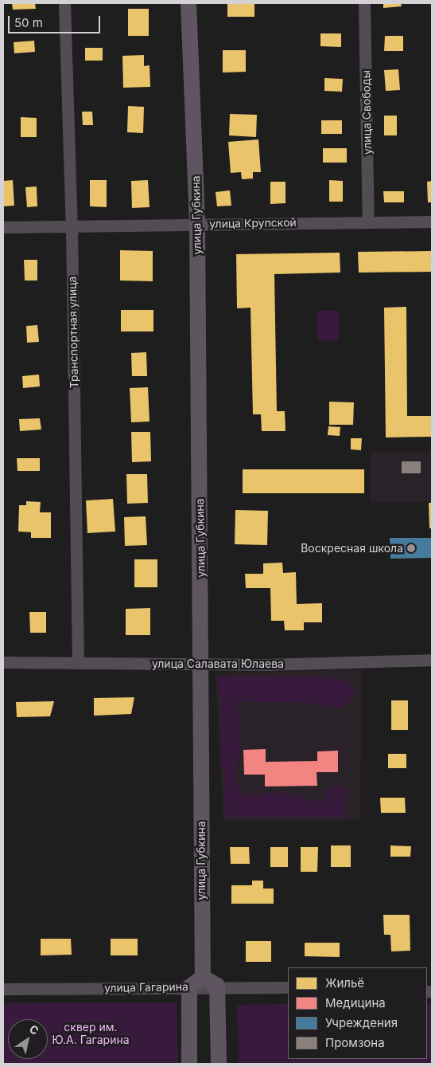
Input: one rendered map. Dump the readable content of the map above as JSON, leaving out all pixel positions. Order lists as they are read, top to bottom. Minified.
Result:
{"streets":{"main road":["улица Губкина"],"street":["улица Свободы","улица Крупской","Транспортная улица","улица Салавата Юлаева","улица Гагарина"]},"crossings":[["улица Свободы","улица Крупской"],["улица Губкина","улица Крупской"],["улица Губкина","улица Салавата Юлаева"],["улица Крупской","Транспортная улица"],["Транспортная улица","улица Салавата Юлаева"]],"parks":["сквер им. Ю.А. Гагарина"],"places":["Воскресная школа"],"legend":["Жильё","Медицина","Учреждения","Промзона"],"scale_bar":"50 m","north":"top right"}
